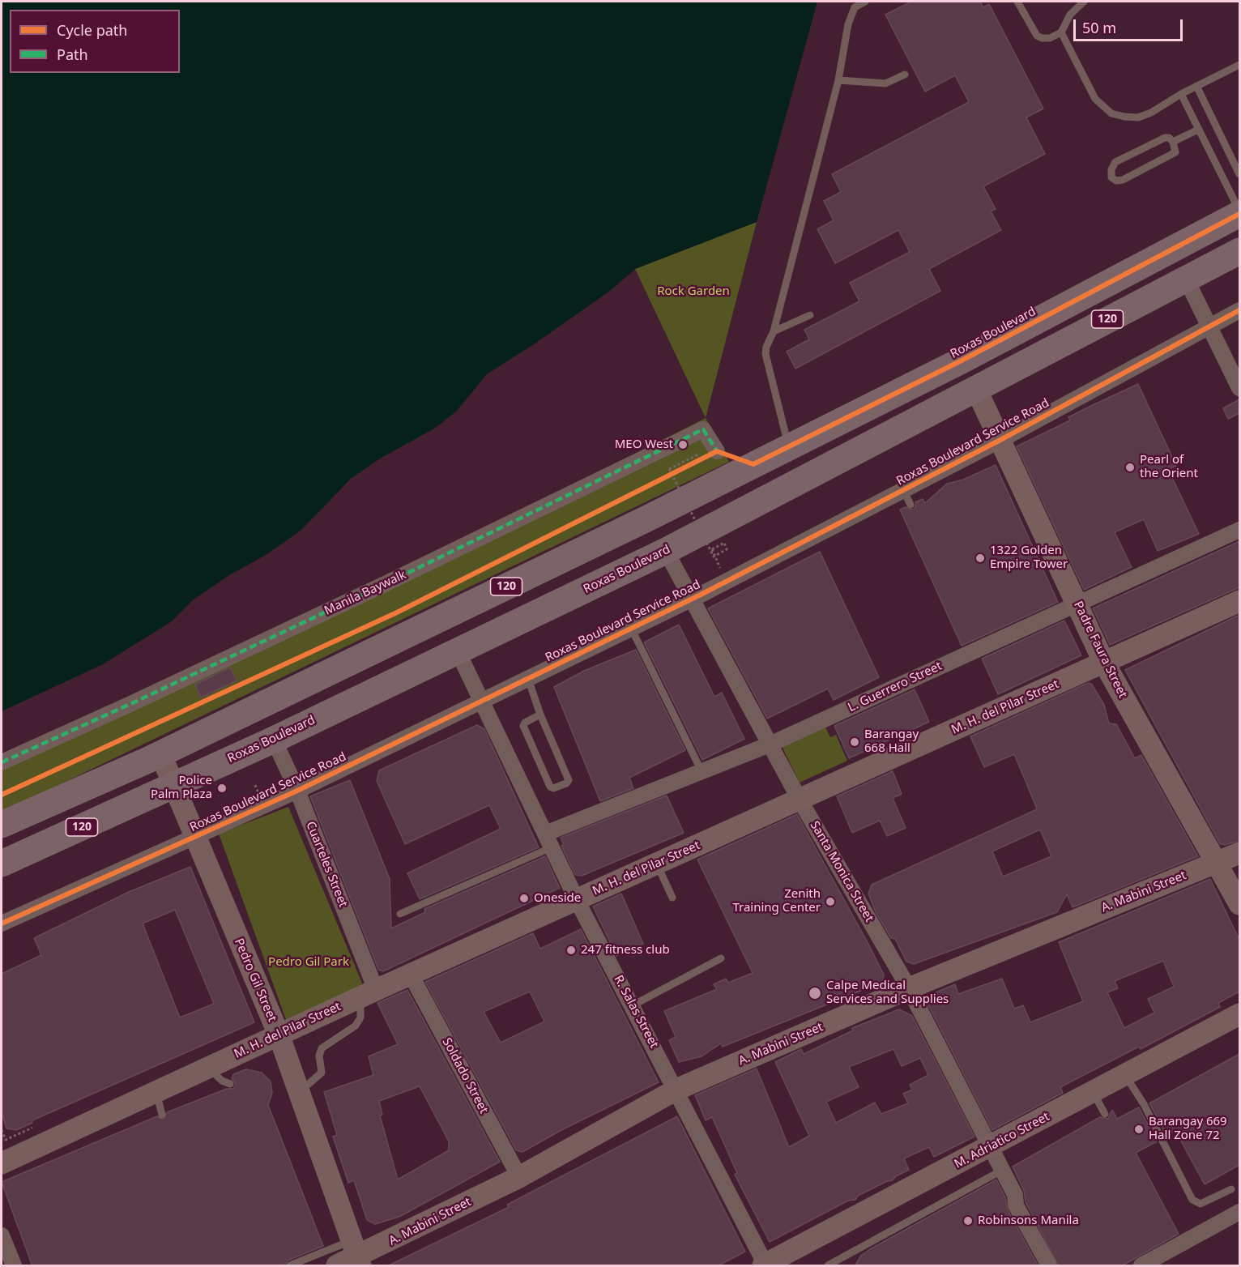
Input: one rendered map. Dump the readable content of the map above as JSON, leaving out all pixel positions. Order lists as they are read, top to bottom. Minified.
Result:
{"streets":{"highway":["120","Roxas Boulevard"],"main road":["Padre Faura Street","M. H. del Pilar Street","A. Mabini Street","Pedro Gil Street","M. Adriatico Street"],"street":["Roxas Boulevard Service Road","Manila Baywalk","L. Guerrero Street","Cuarteles Street","Santa Monica Street","R. Salas Street","Soldado Street"]},"crossings":[["Roxas Boulevard","Padre Faura Street"],["Roxas Boulevard","Cuarteles Street"],["Roxas Boulevard","Santa Monica Street"],["Roxas Boulevard","Pedro Gil Street"],["Roxas Boulevard","R. Salas Street"],["Roxas Boulevard Service Road","Padre Faura Street"],["Roxas Boulevard Service Road","Cuarteles Street"],["Roxas Boulevard Service Road","Santa Monica Street"],["Roxas Boulevard Service Road","Pedro Gil Street"],["Roxas Boulevard Service Road","R. Salas Street"],["Padre Faura Street","L. Guerrero Street"],["Padre Faura Street","M. H. del Pilar Street"],["Padre Faura Street","A. Mabini Street"],["L. Guerrero Street","Santa Monica Street"],["L. Guerrero Street","R. Salas Street"],["M. H. del Pilar Street","Cuarteles Street"],["M. H. del Pilar Street","Santa Monica Street"],["M. H. del Pilar Street","Pedro Gil Street"],["M. H. del Pilar Street","R. Salas Street"],["M. H. del Pilar Street","Soldado Street"],["Santa Monica Street","A. Mabini Street"],["Santa Monica Street","M. Adriatico Street"],["A. Mabini Street","Pedro Gil Street"],["A. Mabini Street","R. Salas Street"],["A. Mabini Street","Soldado Street"],["R. Salas Street","M. Adriatico Street"]],"parks":["Rock Garden","Pedro Gil Park"],"places":["MEO West","Pearl of the Orient","1322 Golden Empire Tower","Barangay 668 Hall","Police Palm Plaza","Oneside","Zenith Training Center","247 fitness club","Calpe Medical Services and Supplies","Barangay 669 Hall Zone 72","Robinsons Manila"],"legend":["Cycle path","Path"],"scale_bar":"50 m"}
